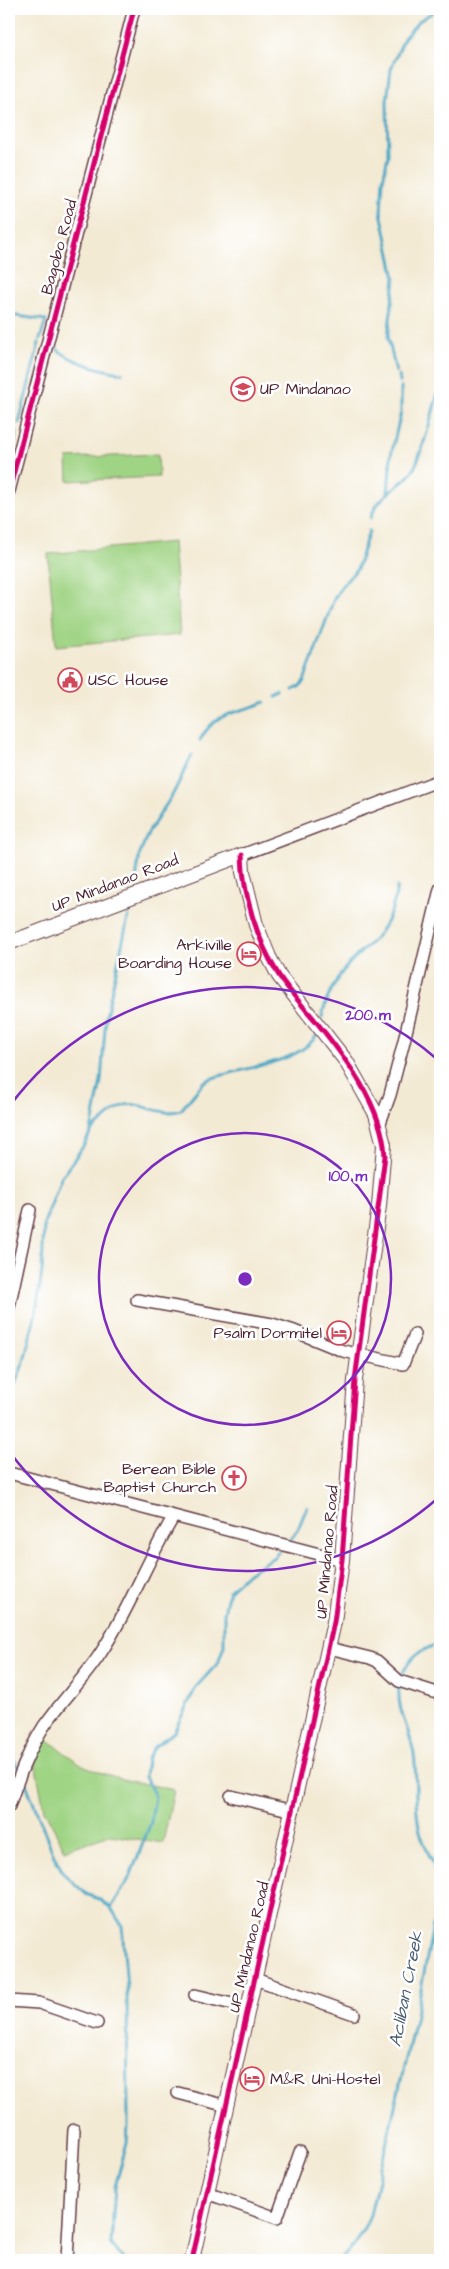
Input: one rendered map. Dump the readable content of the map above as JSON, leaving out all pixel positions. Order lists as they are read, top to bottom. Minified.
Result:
{"streets":{"street":["Bagobo Road","UP Mindanao Road"]},"water":["Acliban Creek"],"places":{"school or university":["UP Mindanao"],"public building":["USC House"],"hotel":["Arkiville Boarding House","Psalm Dormitel","M&R Uni-Hostel"],"church":["Berean Bible Baptist Church"]},"rings":["200 m","100 m"]}
